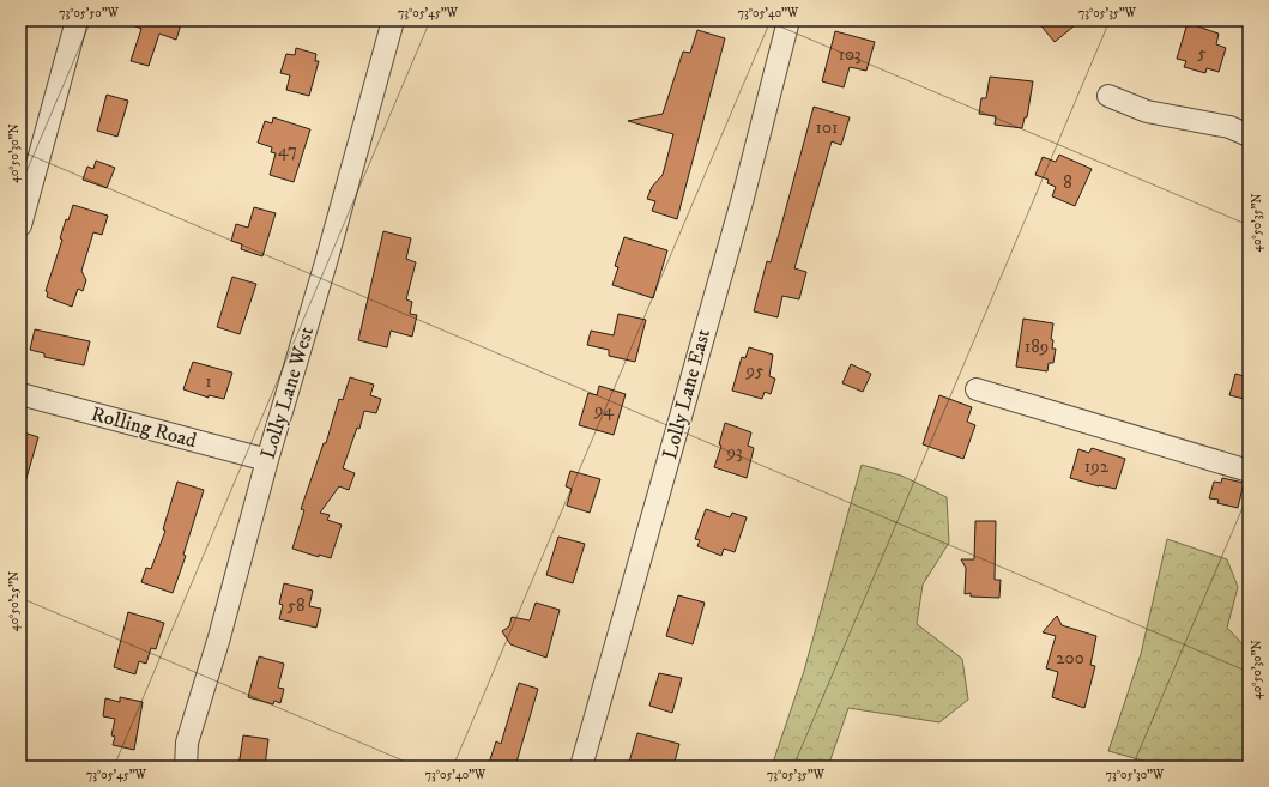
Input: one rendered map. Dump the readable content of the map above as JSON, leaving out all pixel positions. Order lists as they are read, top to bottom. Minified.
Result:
{"streets":{"street":["Lolly Lane West","Lolly Lane East","Rolling Road"]},"crossings":[["Lolly Lane West","Rolling Road"]],"house_numbers":["5","103","101","47","8","189","95","1","94","93","192","58","200"],"coordinates":["73°05'50\"W","73°05'45\"W","73°05'40\"W","73°05'35\"W","40°50'30\"N","40°50'35\"N","40°50'25\"N","73°05'30\"W"]}
